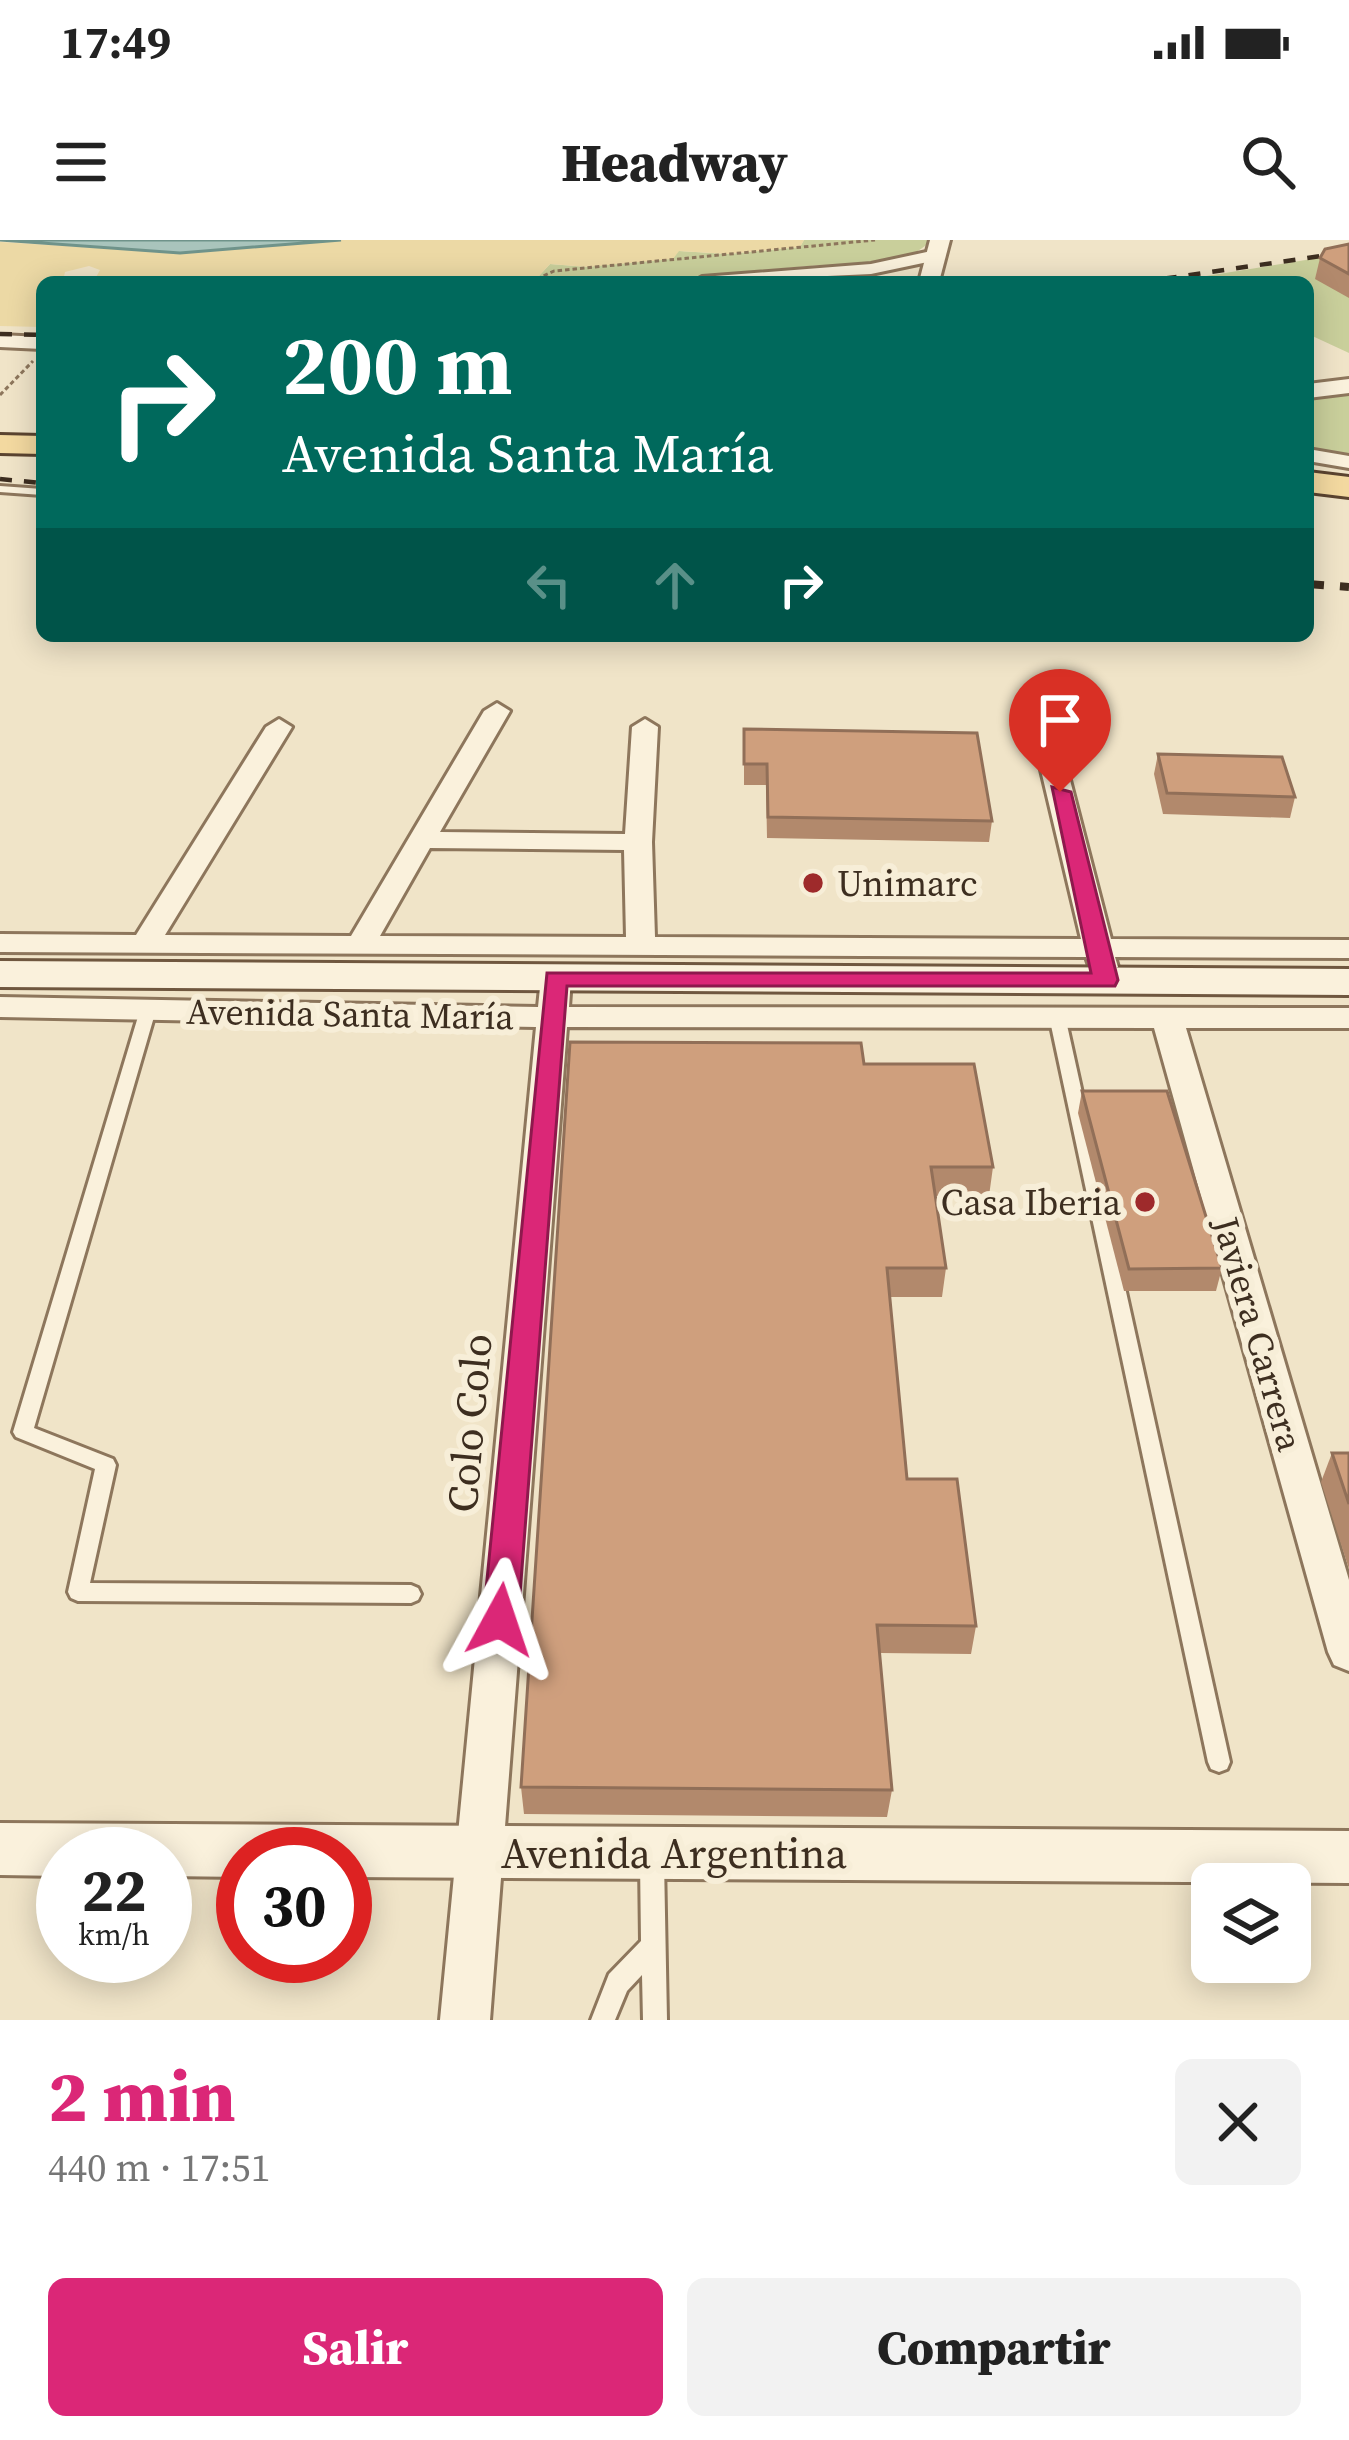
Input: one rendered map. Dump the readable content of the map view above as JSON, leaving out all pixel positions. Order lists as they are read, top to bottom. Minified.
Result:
{"streets":{"main road":["Avenida Santa María"],"street":["Javiera Carrera","Colo Colo","Avenida Argentina"]},"crossings":[["Avenida Santa María","Javiera Carrera"],["Avenida Santa María","Colo Colo"],["Colo Colo","Avenida Argentina"]],"places":["Unimarc","Casa Iberia"],"page":{"status":"17:49","header":"Headway","turn":["200 m","Avenida Santa María"],"speed":"22 km/h","limit":"30","heading":["2 min","440 m · 17:51"],"buttons":["Salir","Compartir"]}}
